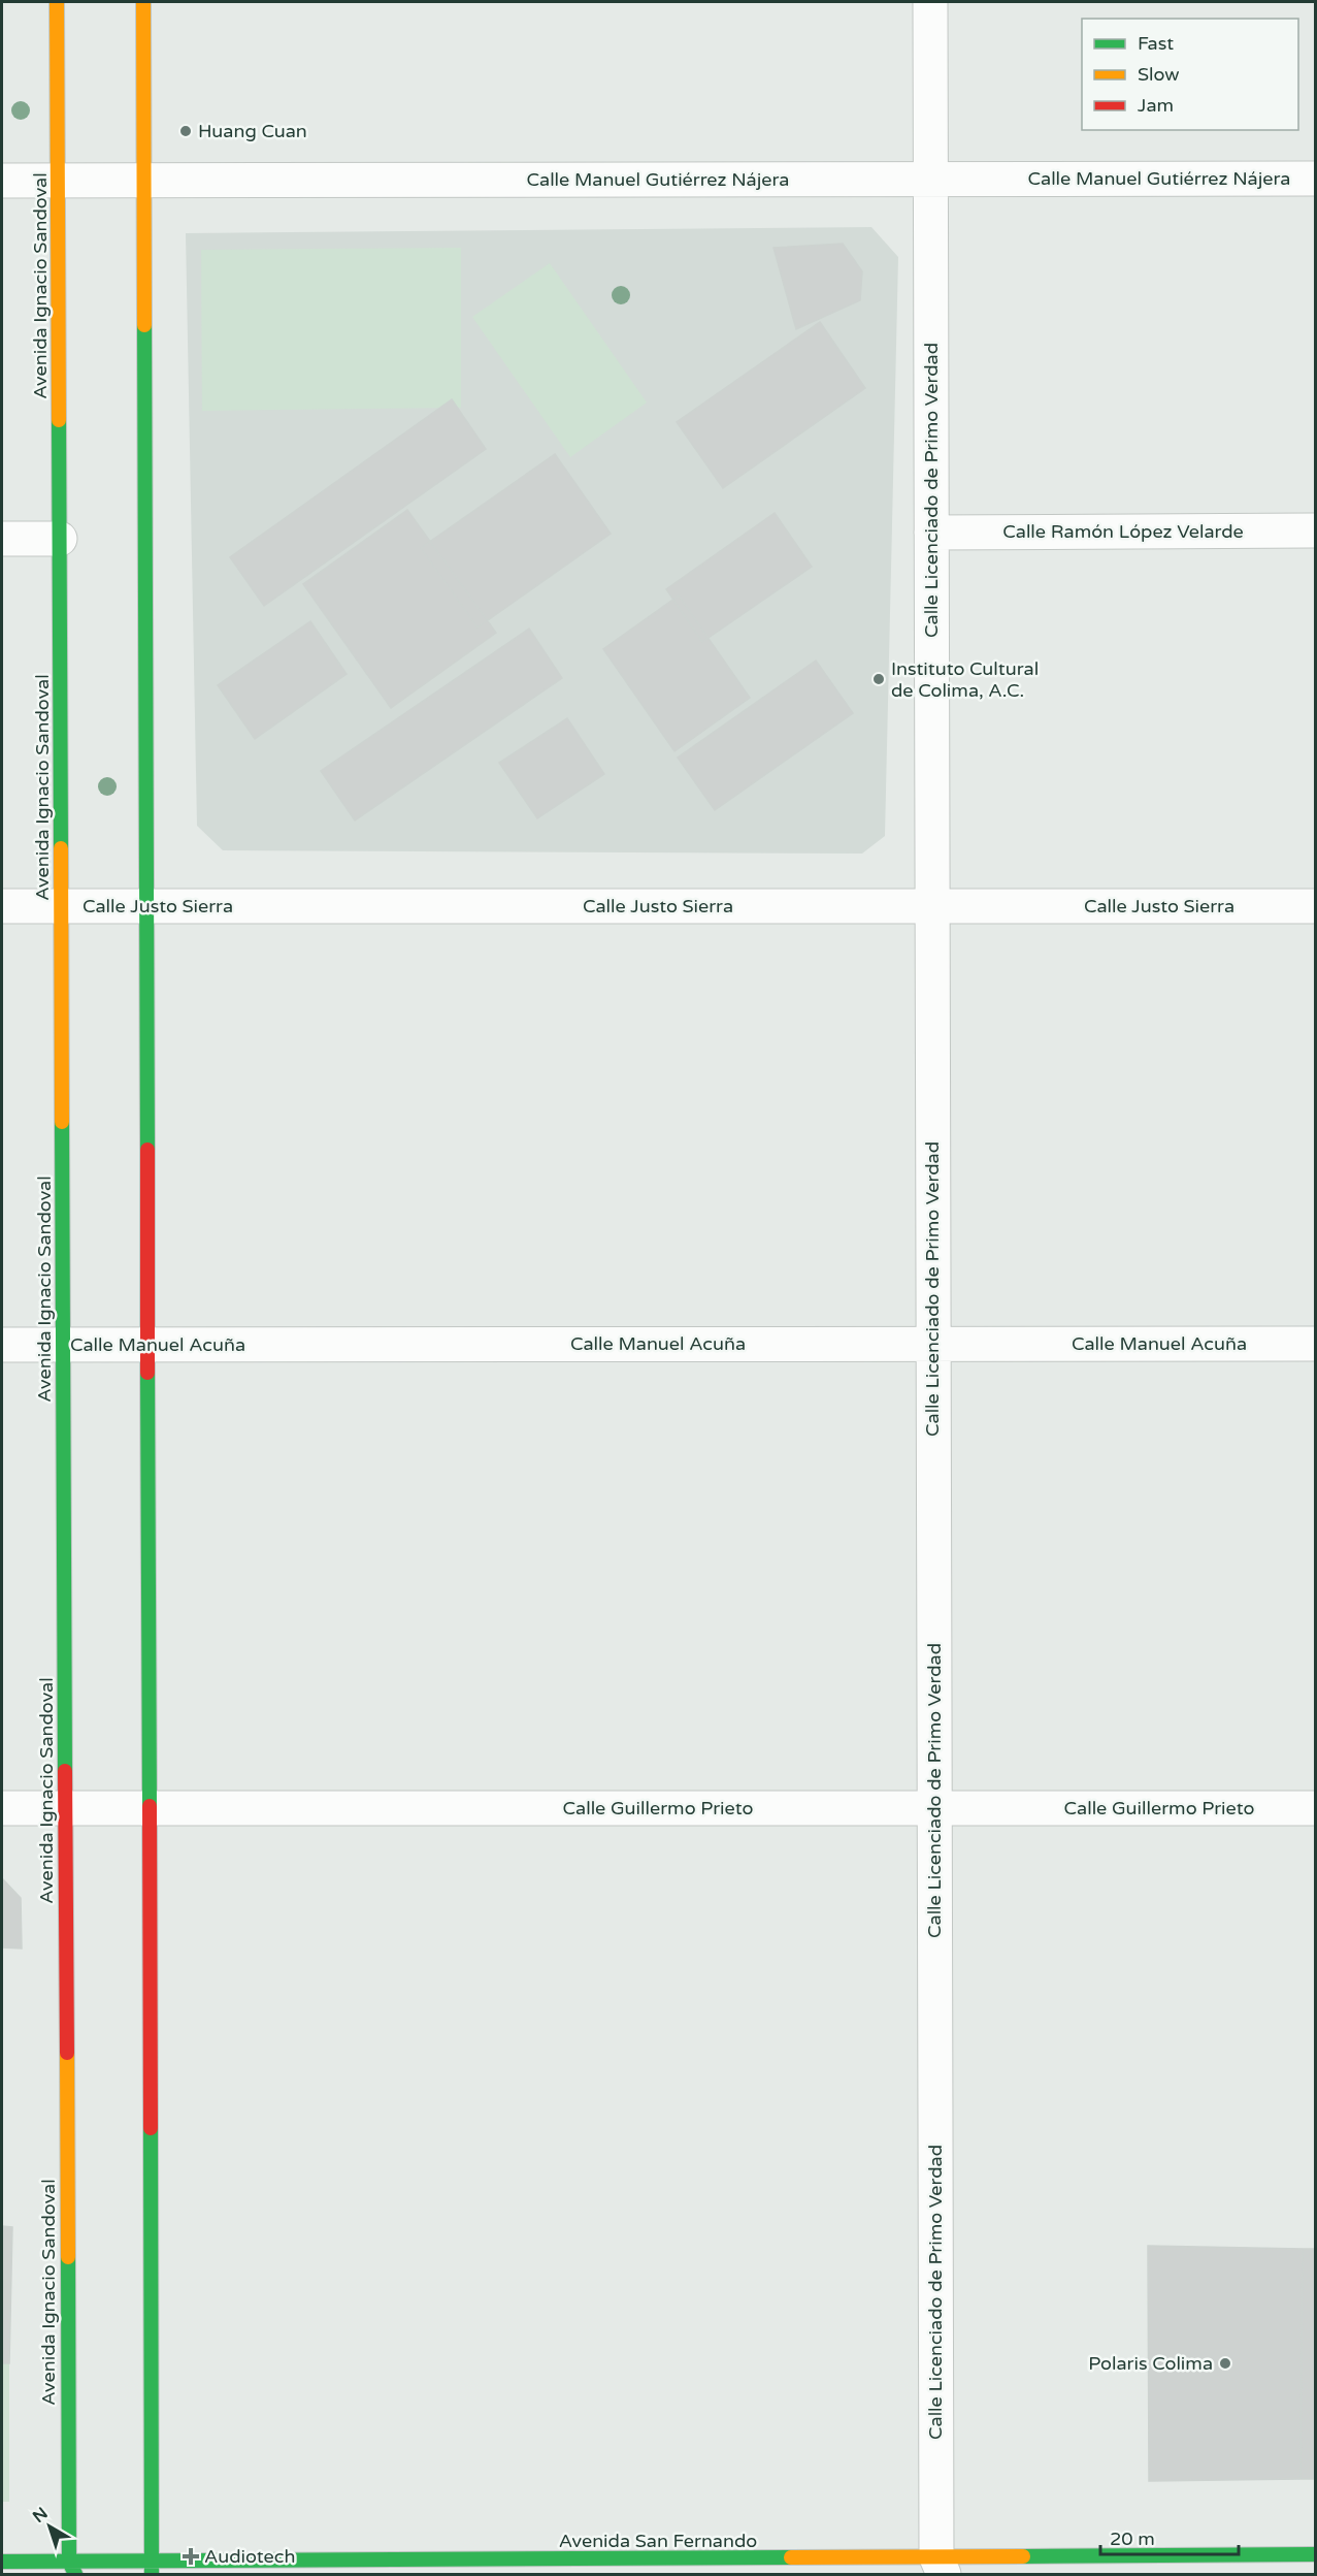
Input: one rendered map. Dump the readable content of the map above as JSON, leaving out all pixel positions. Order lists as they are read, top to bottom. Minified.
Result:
{"streets":{"main road":["Avenida Ignacio Sandoval","Avenida San Fernando"],"street":["Calle Manuel Gutiérrez Nájera","Calle Licenciado de Primo Verdad","Calle Ramón López Velarde","Calle Justo Sierra","Calle Manuel Acuña","Calle Guillermo Prieto"]},"crossings":[["Calle Manuel Gutiérrez Nájera","Avenida Ignacio Sandoval"],["Calle Manuel Gutiérrez Nájera","Calle Licenciado de Primo Verdad"],["Avenida Ignacio Sandoval","Calle Justo Sierra"],["Avenida Ignacio Sandoval","Calle Manuel Acuña"],["Avenida Ignacio Sandoval","Calle Guillermo Prieto"],["Avenida Ignacio Sandoval","Avenida San Fernando"],["Calle Licenciado de Primo Verdad","Calle Ramón López Velarde"],["Calle Licenciado de Primo Verdad","Calle Justo Sierra"],["Calle Licenciado de Primo Verdad","Calle Manuel Acuña"],["Calle Licenciado de Primo Verdad","Calle Guillermo Prieto"],["Calle Licenciado de Primo Verdad","Avenida San Fernando"]],"places":{"other":["Huang Cuan","Instituto Cultural de Colima, A.C.","Polaris Colima"],"health":["Audiotech"]},"legend":["Fast","Slow","Jam"],"scale_bar":"20 m","north":"top left"}
